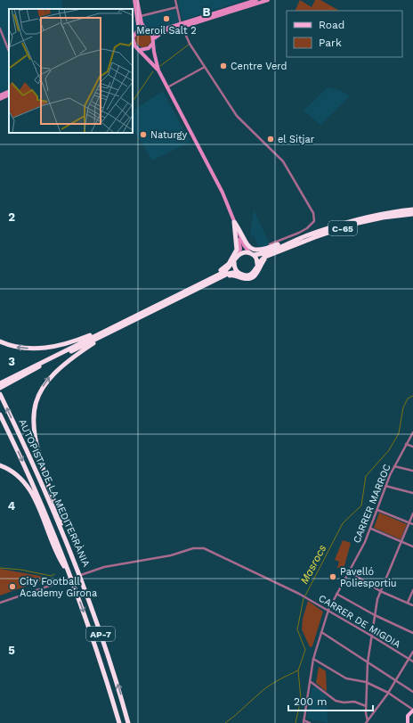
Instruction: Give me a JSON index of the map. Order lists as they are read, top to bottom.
{
  "streets": {
    "highway": ["C-65", "AUTOPISTA DE LA MEDITERRÀNIA", "AP-7"],
    "street": ["CARRER MARROC", "CARRER DE MIGDIA"]
  },
  "crossings": [
    ["CARRER MARROC", "CARRER DE MIGDIA"]
  ],
  "water": ["Masrocs"],
  "places": [
    "Meroil Salt 2",
    "Centre Verd",
    "Naturgy",
    "el Sitjar",
    "Pavelló Poliesportiu",
    "City Football Academy Girona"
  ],
  "legend": ["Road", "Park"],
  "scale_bar": "200 m",
  "grid": {
    "columns": ["B"],
    "rows": [
      "2",
      "3",
      "4",
      "5"
    ]
  }
}
